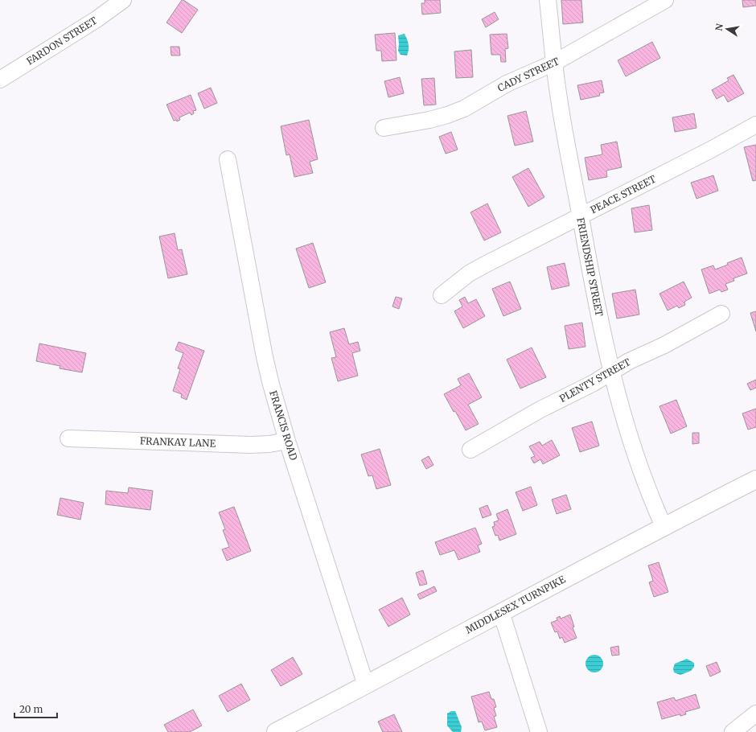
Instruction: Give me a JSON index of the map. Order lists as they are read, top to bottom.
{
  "streets": {
    "main road": ["MIDDLESEX TURNPIKE"],
    "street": [
      "FARDON STREET",
      "CADY STREET",
      "PEACE STREET",
      "FRIENDSHIP STREET",
      "PLENTY STREET",
      "FRANCIS ROAD",
      "FRANKAY LANE"
    ]
  },
  "crossings": [
    ["CADY STREET", "FRIENDSHIP STREET"],
    ["PEACE STREET", "FRIENDSHIP STREET"],
    ["FRIENDSHIP STREET", "PLENTY STREET"],
    ["FRIENDSHIP STREET", "MIDDLESEX TURNPIKE"],
    ["FRANCIS ROAD", "FRANKAY LANE"],
    ["FRANCIS ROAD", "MIDDLESEX TURNPIKE"]
  ],
  "scale_bar": "20 m",
  "north": "left"
}
